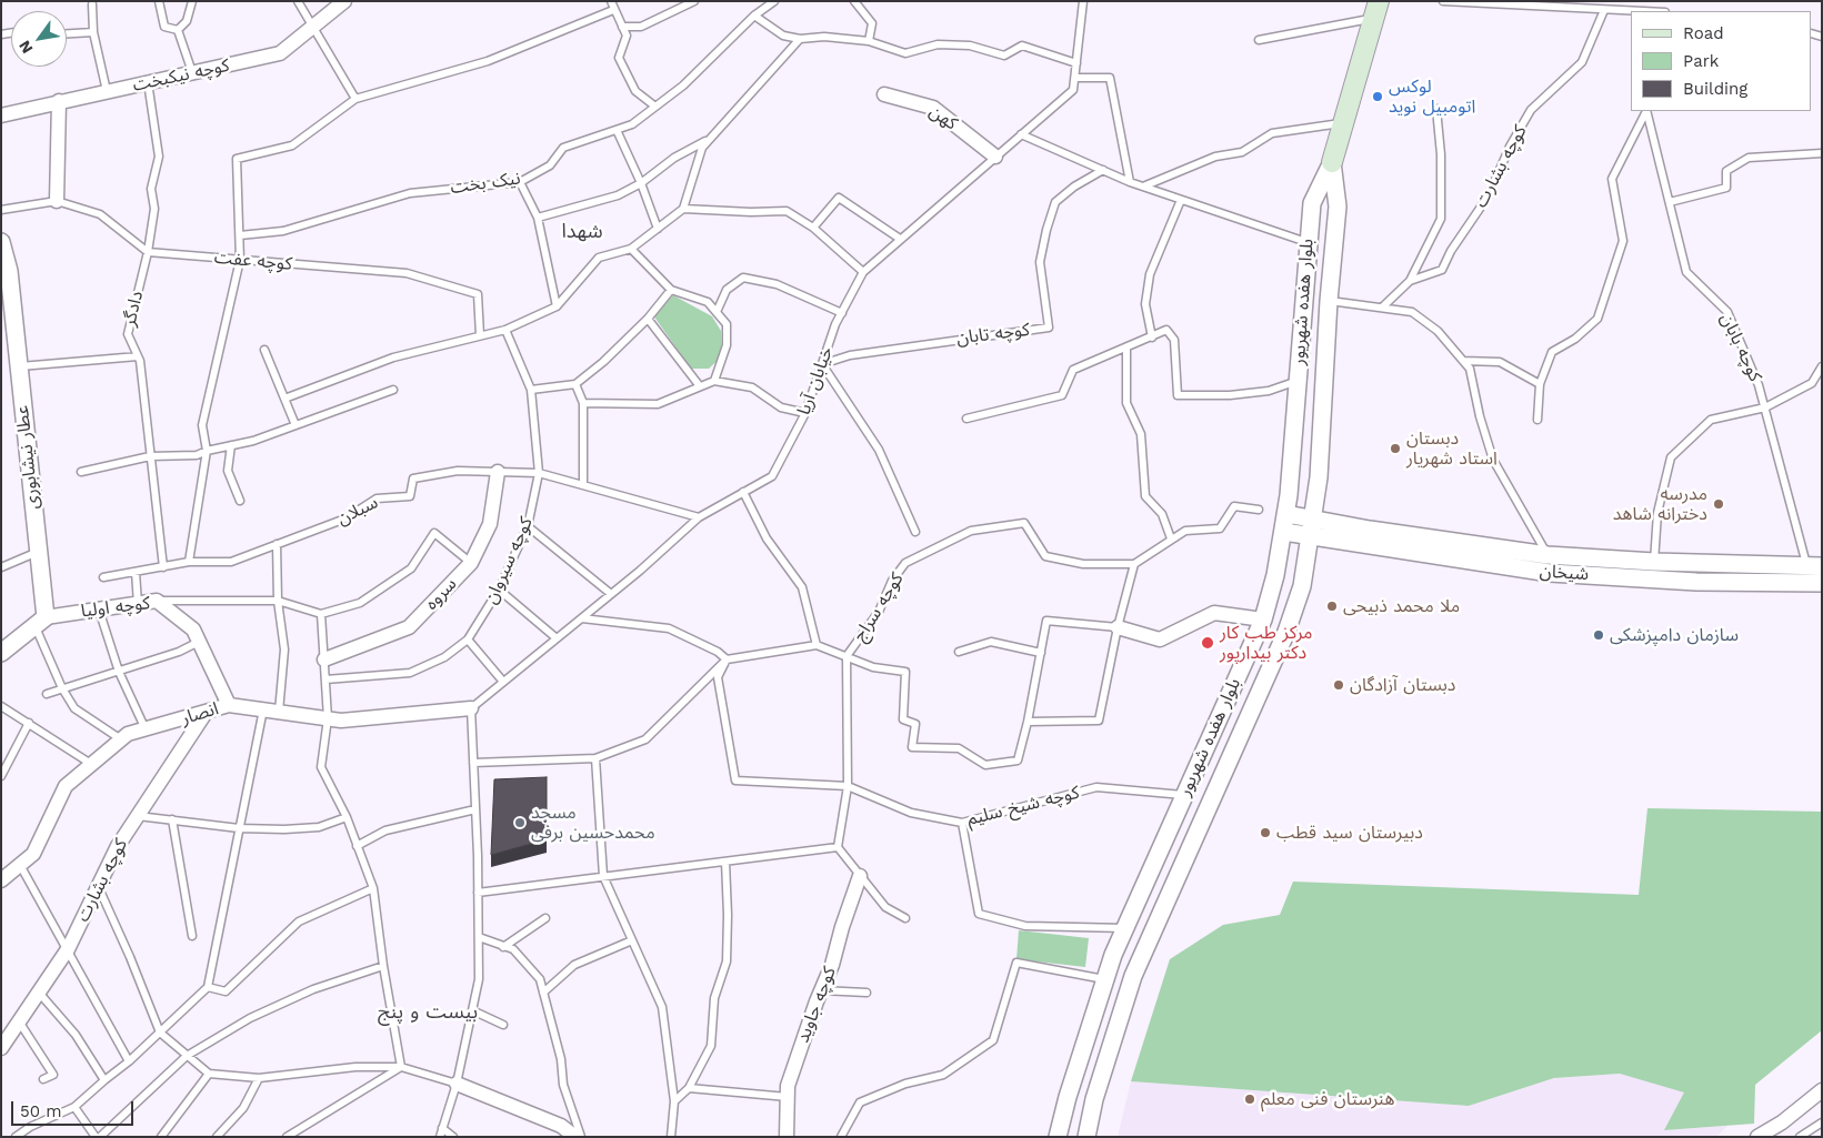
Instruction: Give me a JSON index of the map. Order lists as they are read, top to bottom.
{
  "streets": {
    "main road": ["بلوار هفده شهریور"],
    "street": [
      "کوچه نیکبخت",
      "کهن",
      "کوچه بشارت",
      "عطار نیشابوری",
      "شیخان",
      "سروه",
      "کوچه اولیا",
      "انصار",
      "کوچه جاوید"
    ],
    "lane": [
      "نیک بخت",
      "کوچه عفت",
      "دادگر",
      "کوچه تابان",
      "کوچه بابان",
      "خیابان آریا",
      "سبلان",
      "کوچه سیروان",
      "کوچه سراج",
      "کوچه شیخ سلیم"
    ]
  },
  "crossings": [
    ["کوچه نیکبخت", "دادگر"],
    ["کهن", "خیابان آریا"],
    ["کوچه بشارت", "انصار"],
    ["کوچه عفت", "دادگر"],
    ["بلوار هفده شهریور", "شیخان"],
    ["بلوار هفده شهریور", "کوچه شیخ سلیم"],
    ["دادگر", "سبلان"],
    ["کوچه تابان", "خیابان آریا"],
    ["کوچه بابان", "شیخان"],
    ["خیابان آریا", "سبلان"],
    ["خیابان آریا", "انصار"],
    ["عطار نیشابوری", "کوچه اولیا"],
    ["سبلان", "کوچه سیروان"],
    ["سبلان", "سروه"],
    ["کوچه اولیا", "انصار"],
    ["کوچه سراج", "کوچه شیخ سلیم"]
  ],
  "districts": ["شهدا", "بیست و پنج"],
  "places": [
    "لوکس اتومبیل نوید",
    "دبستان استاد شهریار",
    "مدرسه دخترانه شاهد",
    "ملا محمد ذبیحی",
    "سازمان دامپزشکی",
    "مرکز طب کار دکتر بیدارپور",
    "دبستان آزادگان",
    "مسجد محمدحسین برفی",
    "دبیرستان سید قطب",
    "هنرستان فنی معلم"
  ],
  "legend": ["Road", "Park", "Building"],
  "scale_bar": "50 m",
  "north": "bottom left"
}
